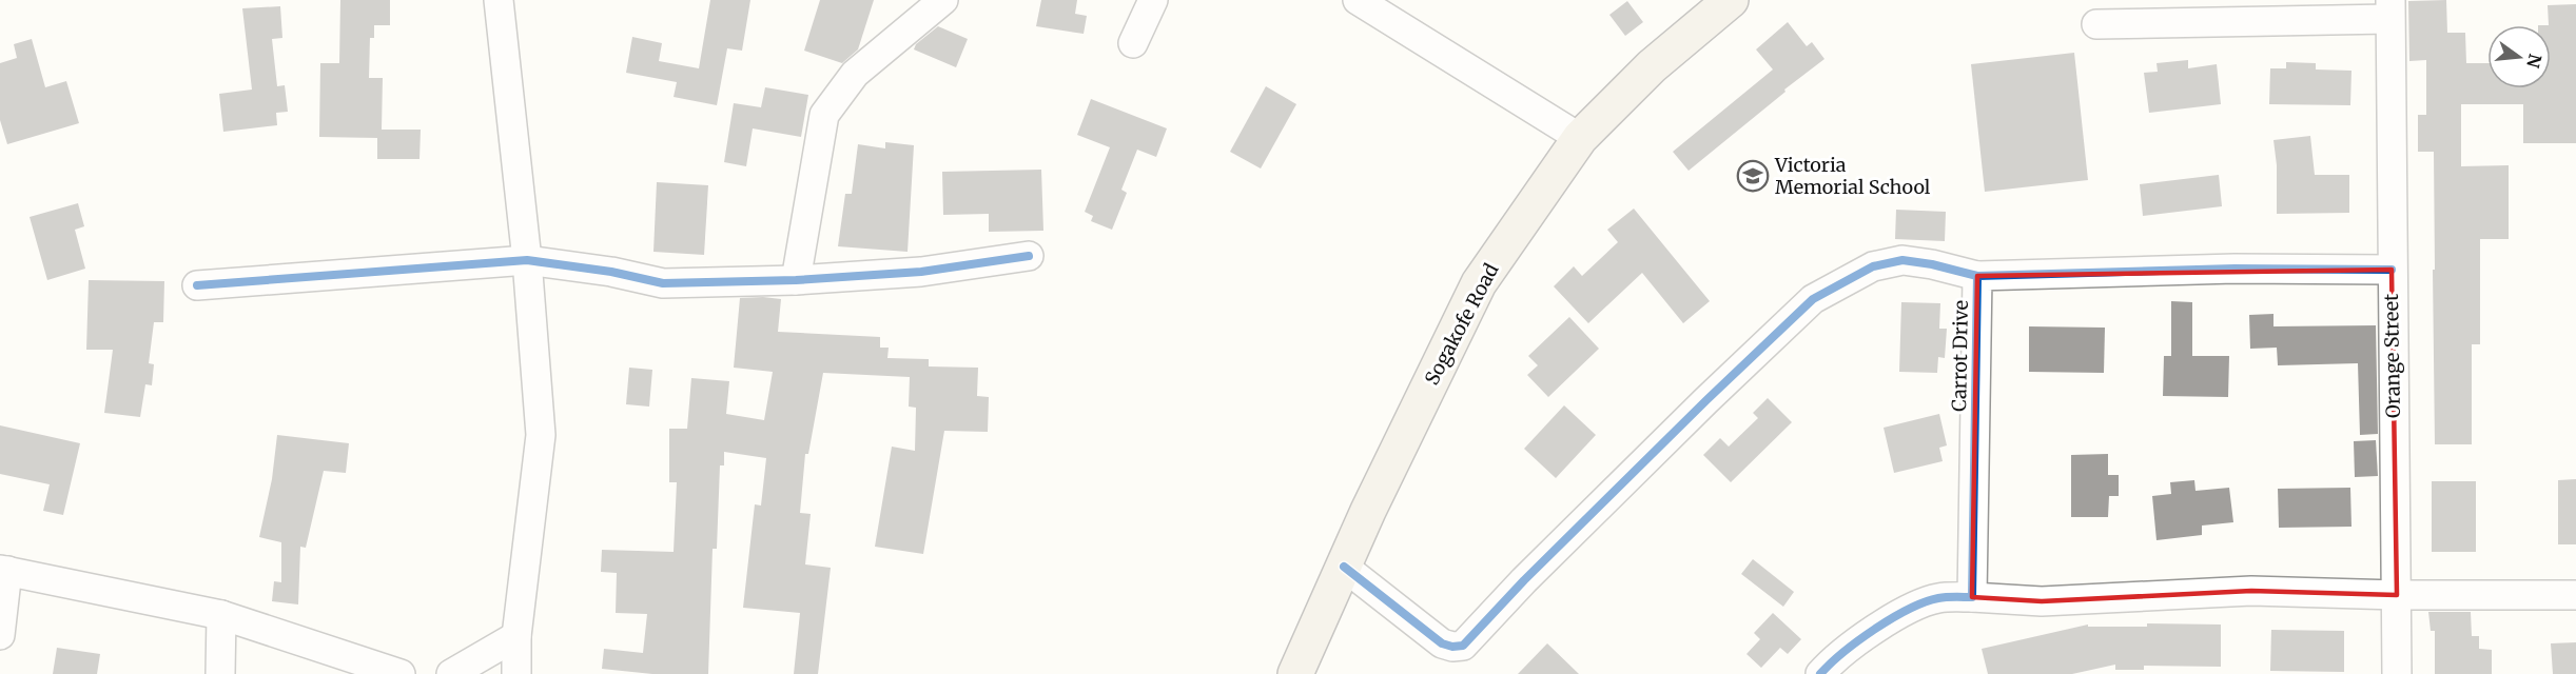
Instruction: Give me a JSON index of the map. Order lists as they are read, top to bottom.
{
  "streets": {
    "main road": ["Sogakofe Road"],
    "street": ["Carrot Drive", "Orange Street"]
  },
  "crossings": [
    ["Carrot Drive", "Orange Street"]
  ],
  "places": {
    "school or university": ["Victoria Memorial School"]
  },
  "north": "right"
}
